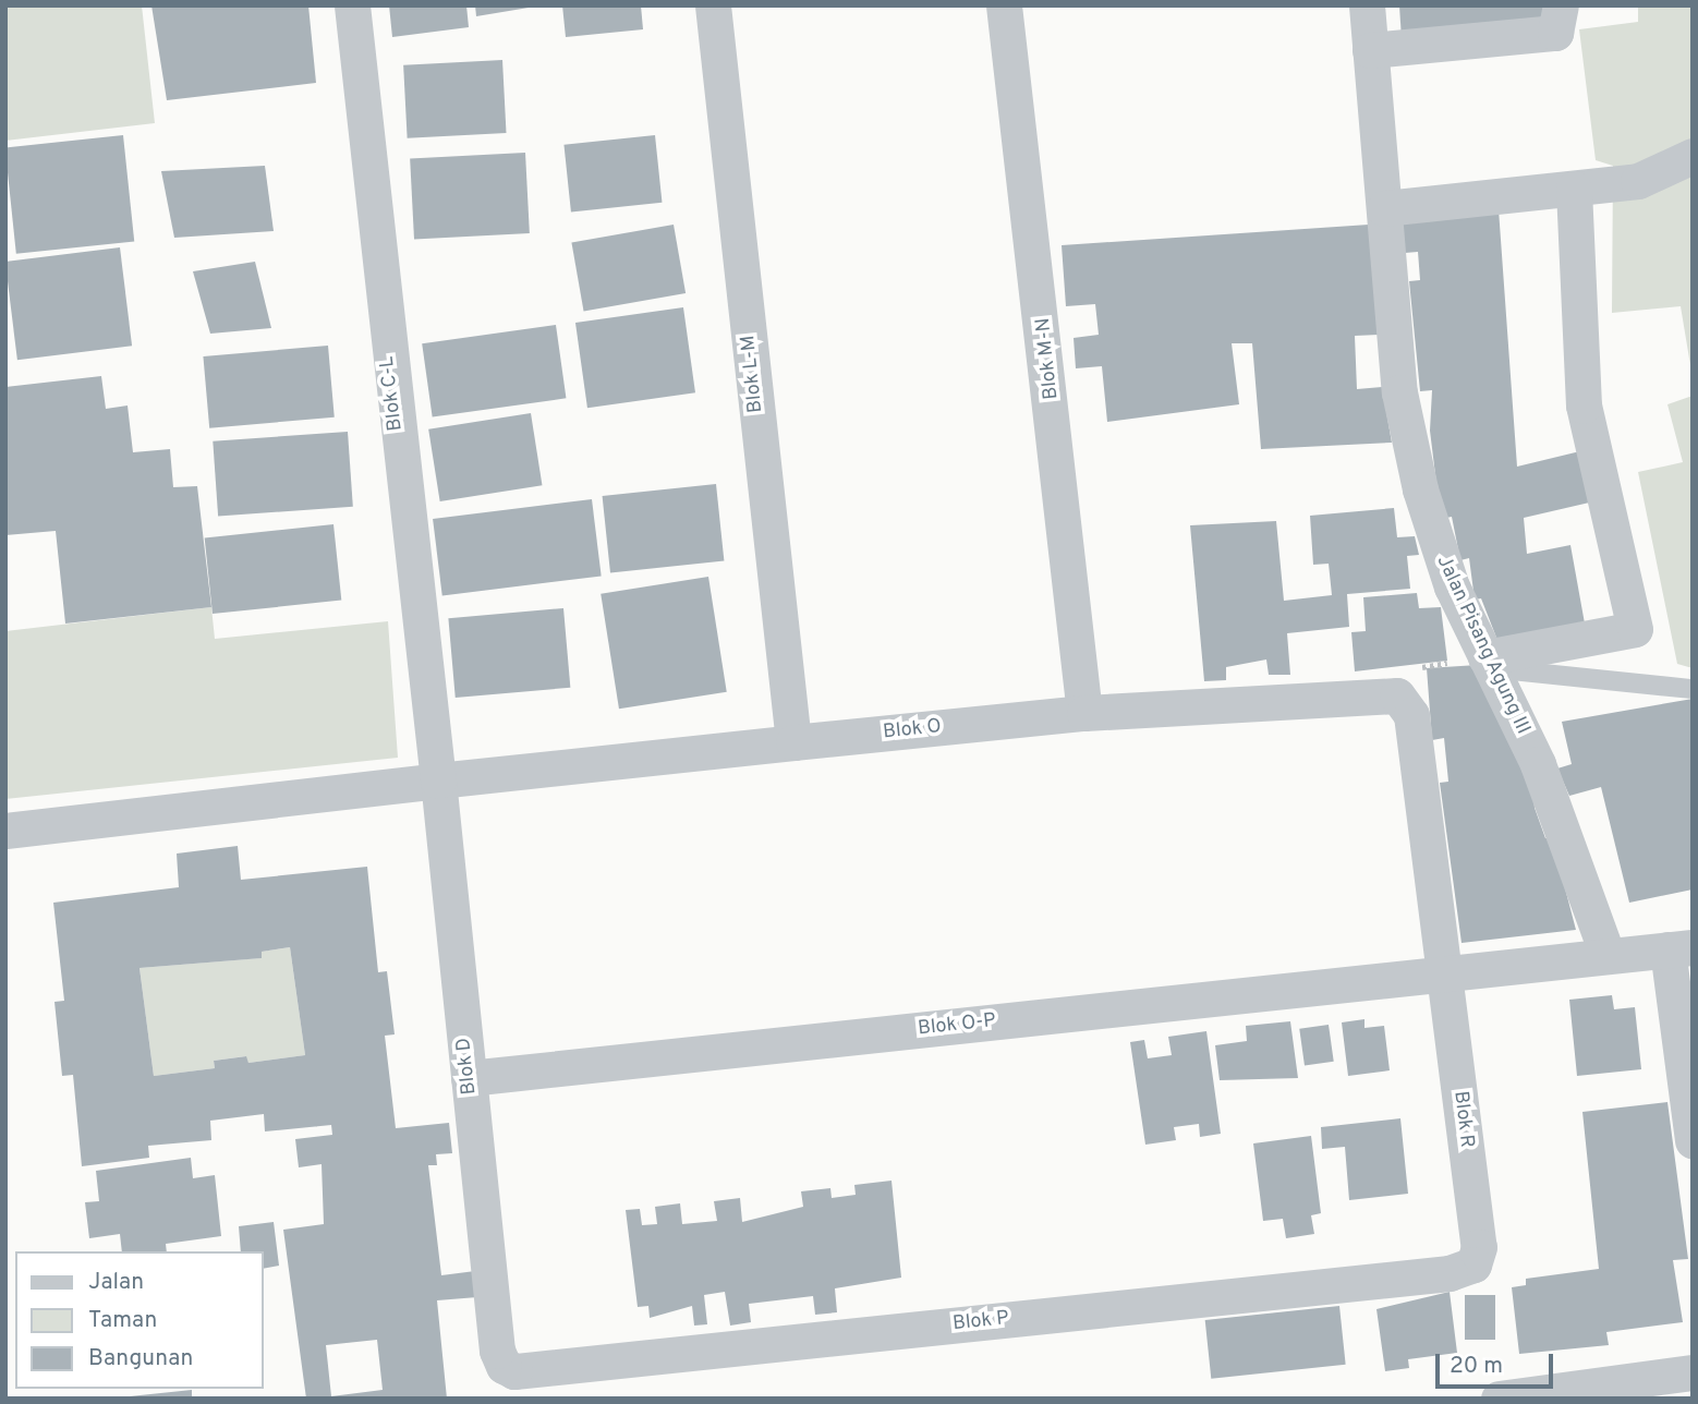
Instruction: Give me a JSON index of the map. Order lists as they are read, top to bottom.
{
  "streets": {
    "street": [
      "Blok M-N",
      "Blok L-M",
      "Blok C-L",
      "Jalan Pisang Agung III",
      "Blok O",
      "Blok O-P",
      "Blok D",
      "Blok R",
      "Blok P"
    ]
  },
  "crossings": [
    ["Blok M-N", "Blok O"],
    ["Blok L-M", "Blok O"],
    ["Blok C-L", "Blok O"],
    ["Blok C-L", "Blok D"],
    ["Jalan Pisang Agung III", "Blok O-P"],
    ["Blok O", "Blok D"],
    ["Blok O", "Blok R"],
    ["Blok O-P", "Blok D"],
    ["Blok O-P", "Blok R"],
    ["Blok D", "Blok P"],
    ["Blok R", "Blok P"]
  ],
  "legend": ["Jalan", "Taman", "Bangunan"],
  "scale_bar": "20 m"
}
